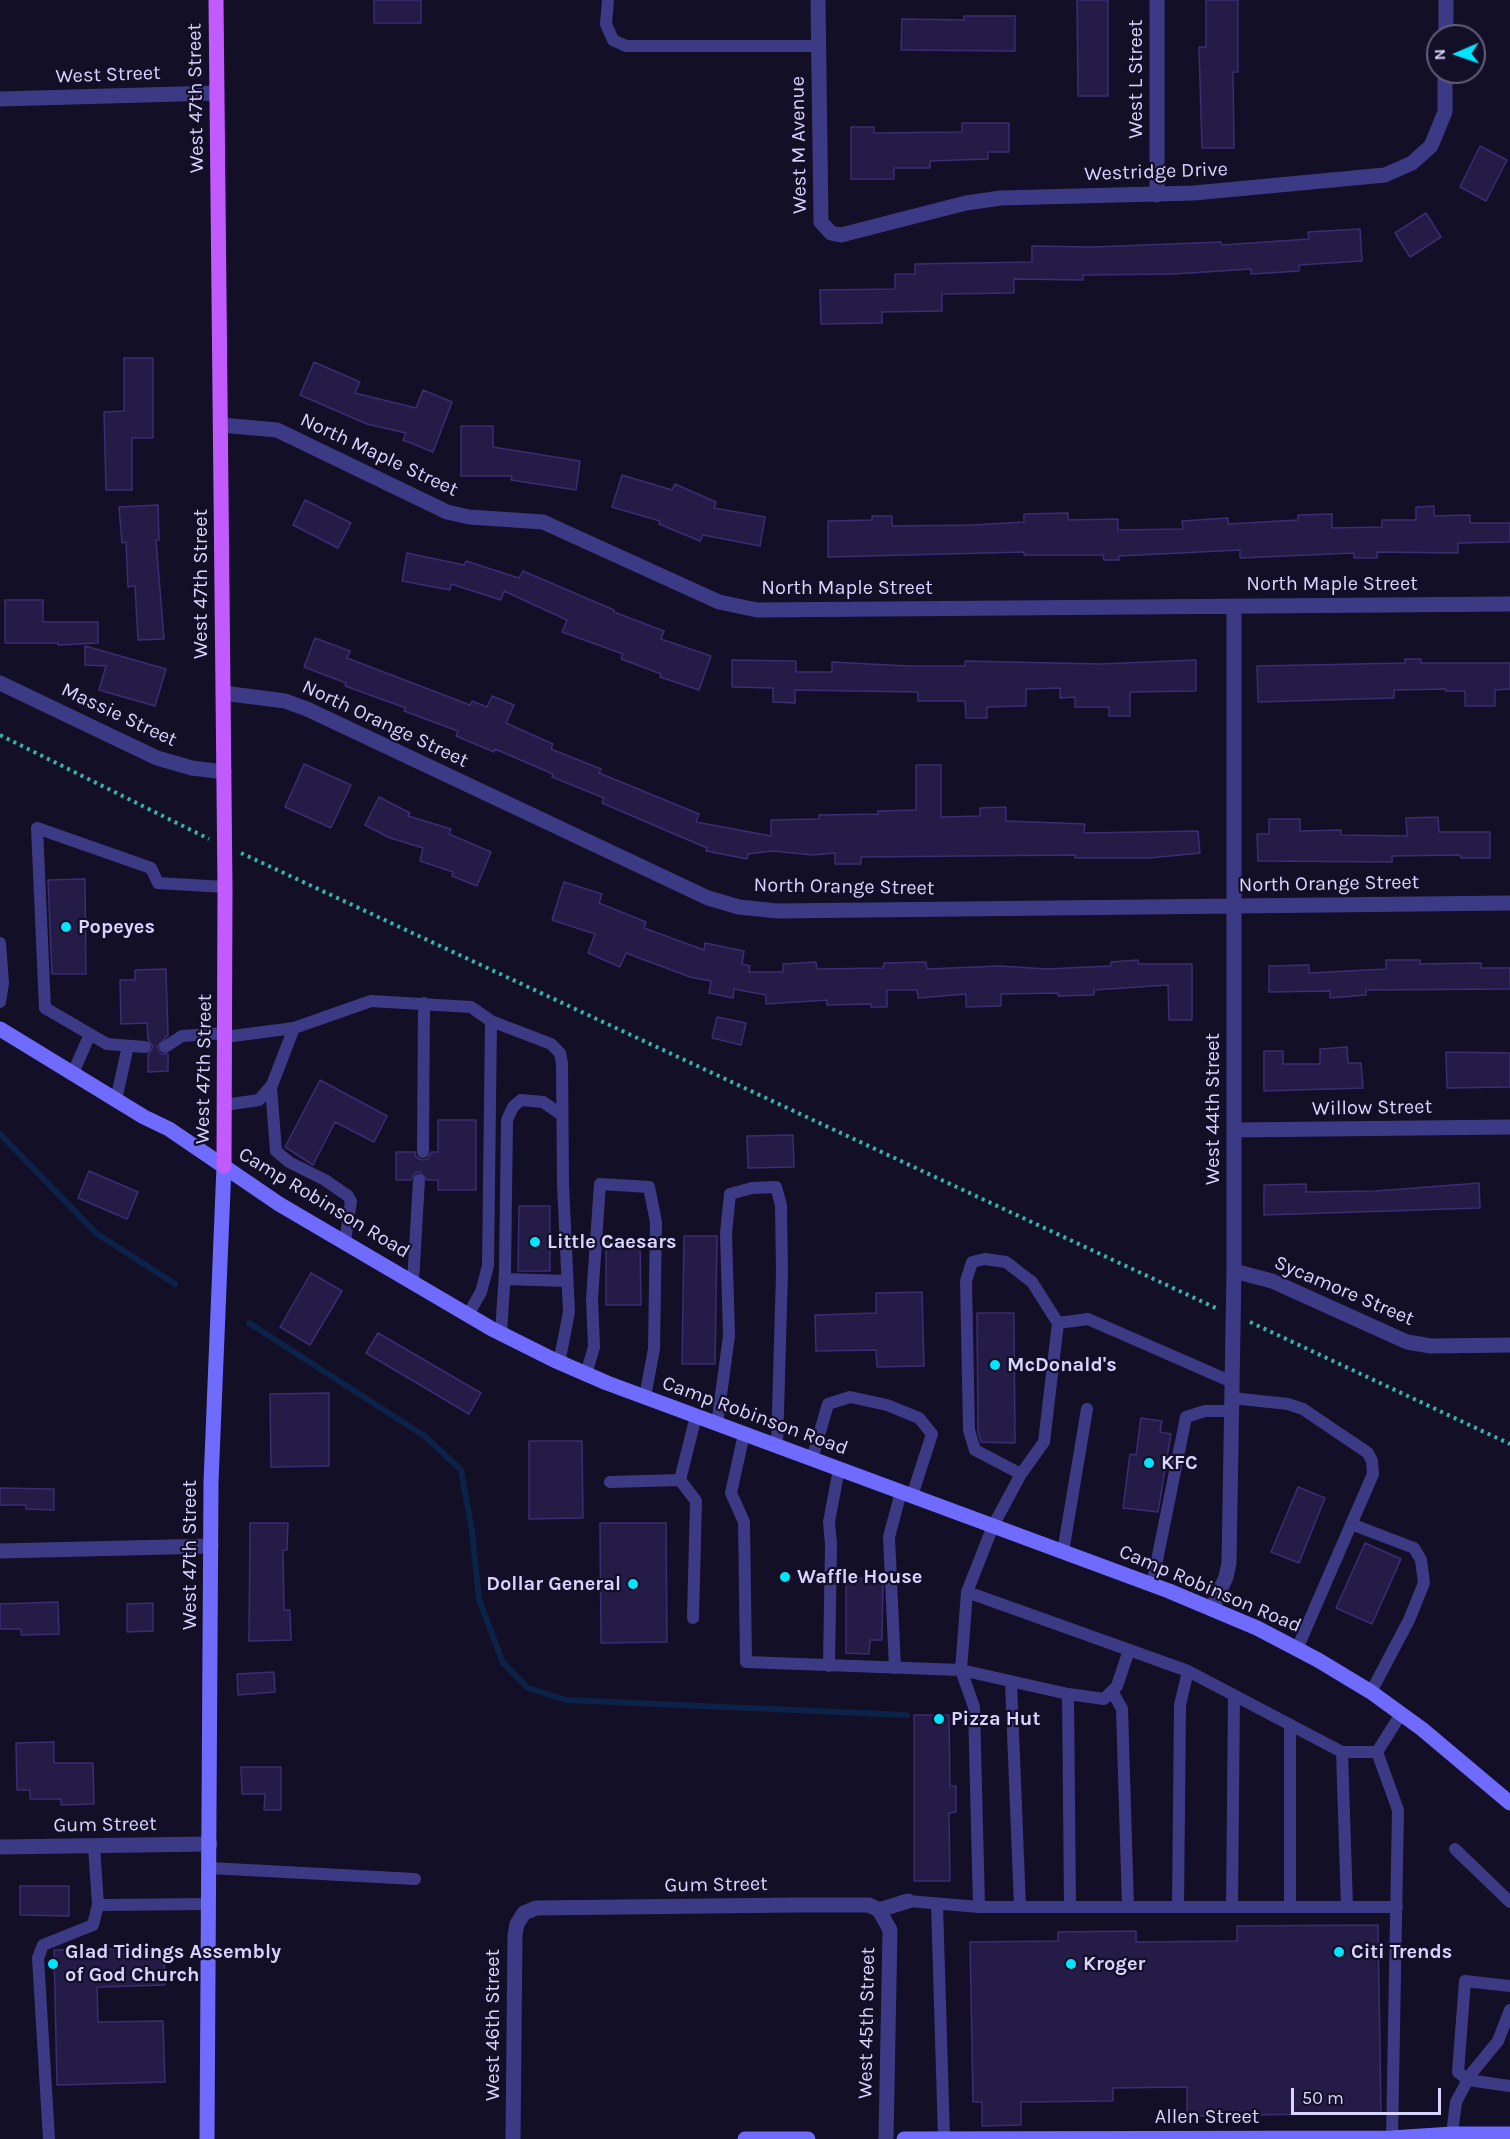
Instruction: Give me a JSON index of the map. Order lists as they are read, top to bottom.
{
  "streets": {
    "main road": ["West 47th Street", "Camp Robinson Road", "Allen Street"],
    "street": [
      "West Street",
      "West L Street",
      "West M Avenue",
      "Westridge Drive",
      "North Maple Street",
      "Massie Street",
      "North Orange Street",
      "Willow Street",
      "West 44th Street",
      "Sycamore Street",
      "Gum Street",
      "West 45th Street",
      "West 46th Street"
    ]
  },
  "crossings": [
    ["West Street", "West 47th Street"],
    ["West L Street", "Westridge Drive"],
    ["West 47th Street", "North Maple Street"],
    ["West 47th Street", "Massie Street"],
    ["West 47th Street", "North Orange Street"],
    ["West 47th Street", "Camp Robinson Road"],
    ["West 47th Street", "Gum Street"],
    ["West M Avenue", "Westridge Drive"],
    ["North Maple Street", "West 44th Street"],
    ["North Orange Street", "West 44th Street"],
    ["Willow Street", "West 44th Street"],
    ["West 44th Street", "Camp Robinson Road"],
    ["West 44th Street", "Sycamore Street"],
    ["Gum Street", "West 45th Street"],
    ["Gum Street", "West 46th Street"]
  ],
  "places": [
    "Popeyes",
    "Little Caesars",
    "McDonald's",
    "KFC",
    "Waffle House",
    "Dollar General",
    "Pizza Hut",
    "Citi Trends",
    "Glad Tidings Assembly of God Church",
    "Kroger"
  ],
  "scale_bar": "50 m",
  "north": "left"
}
